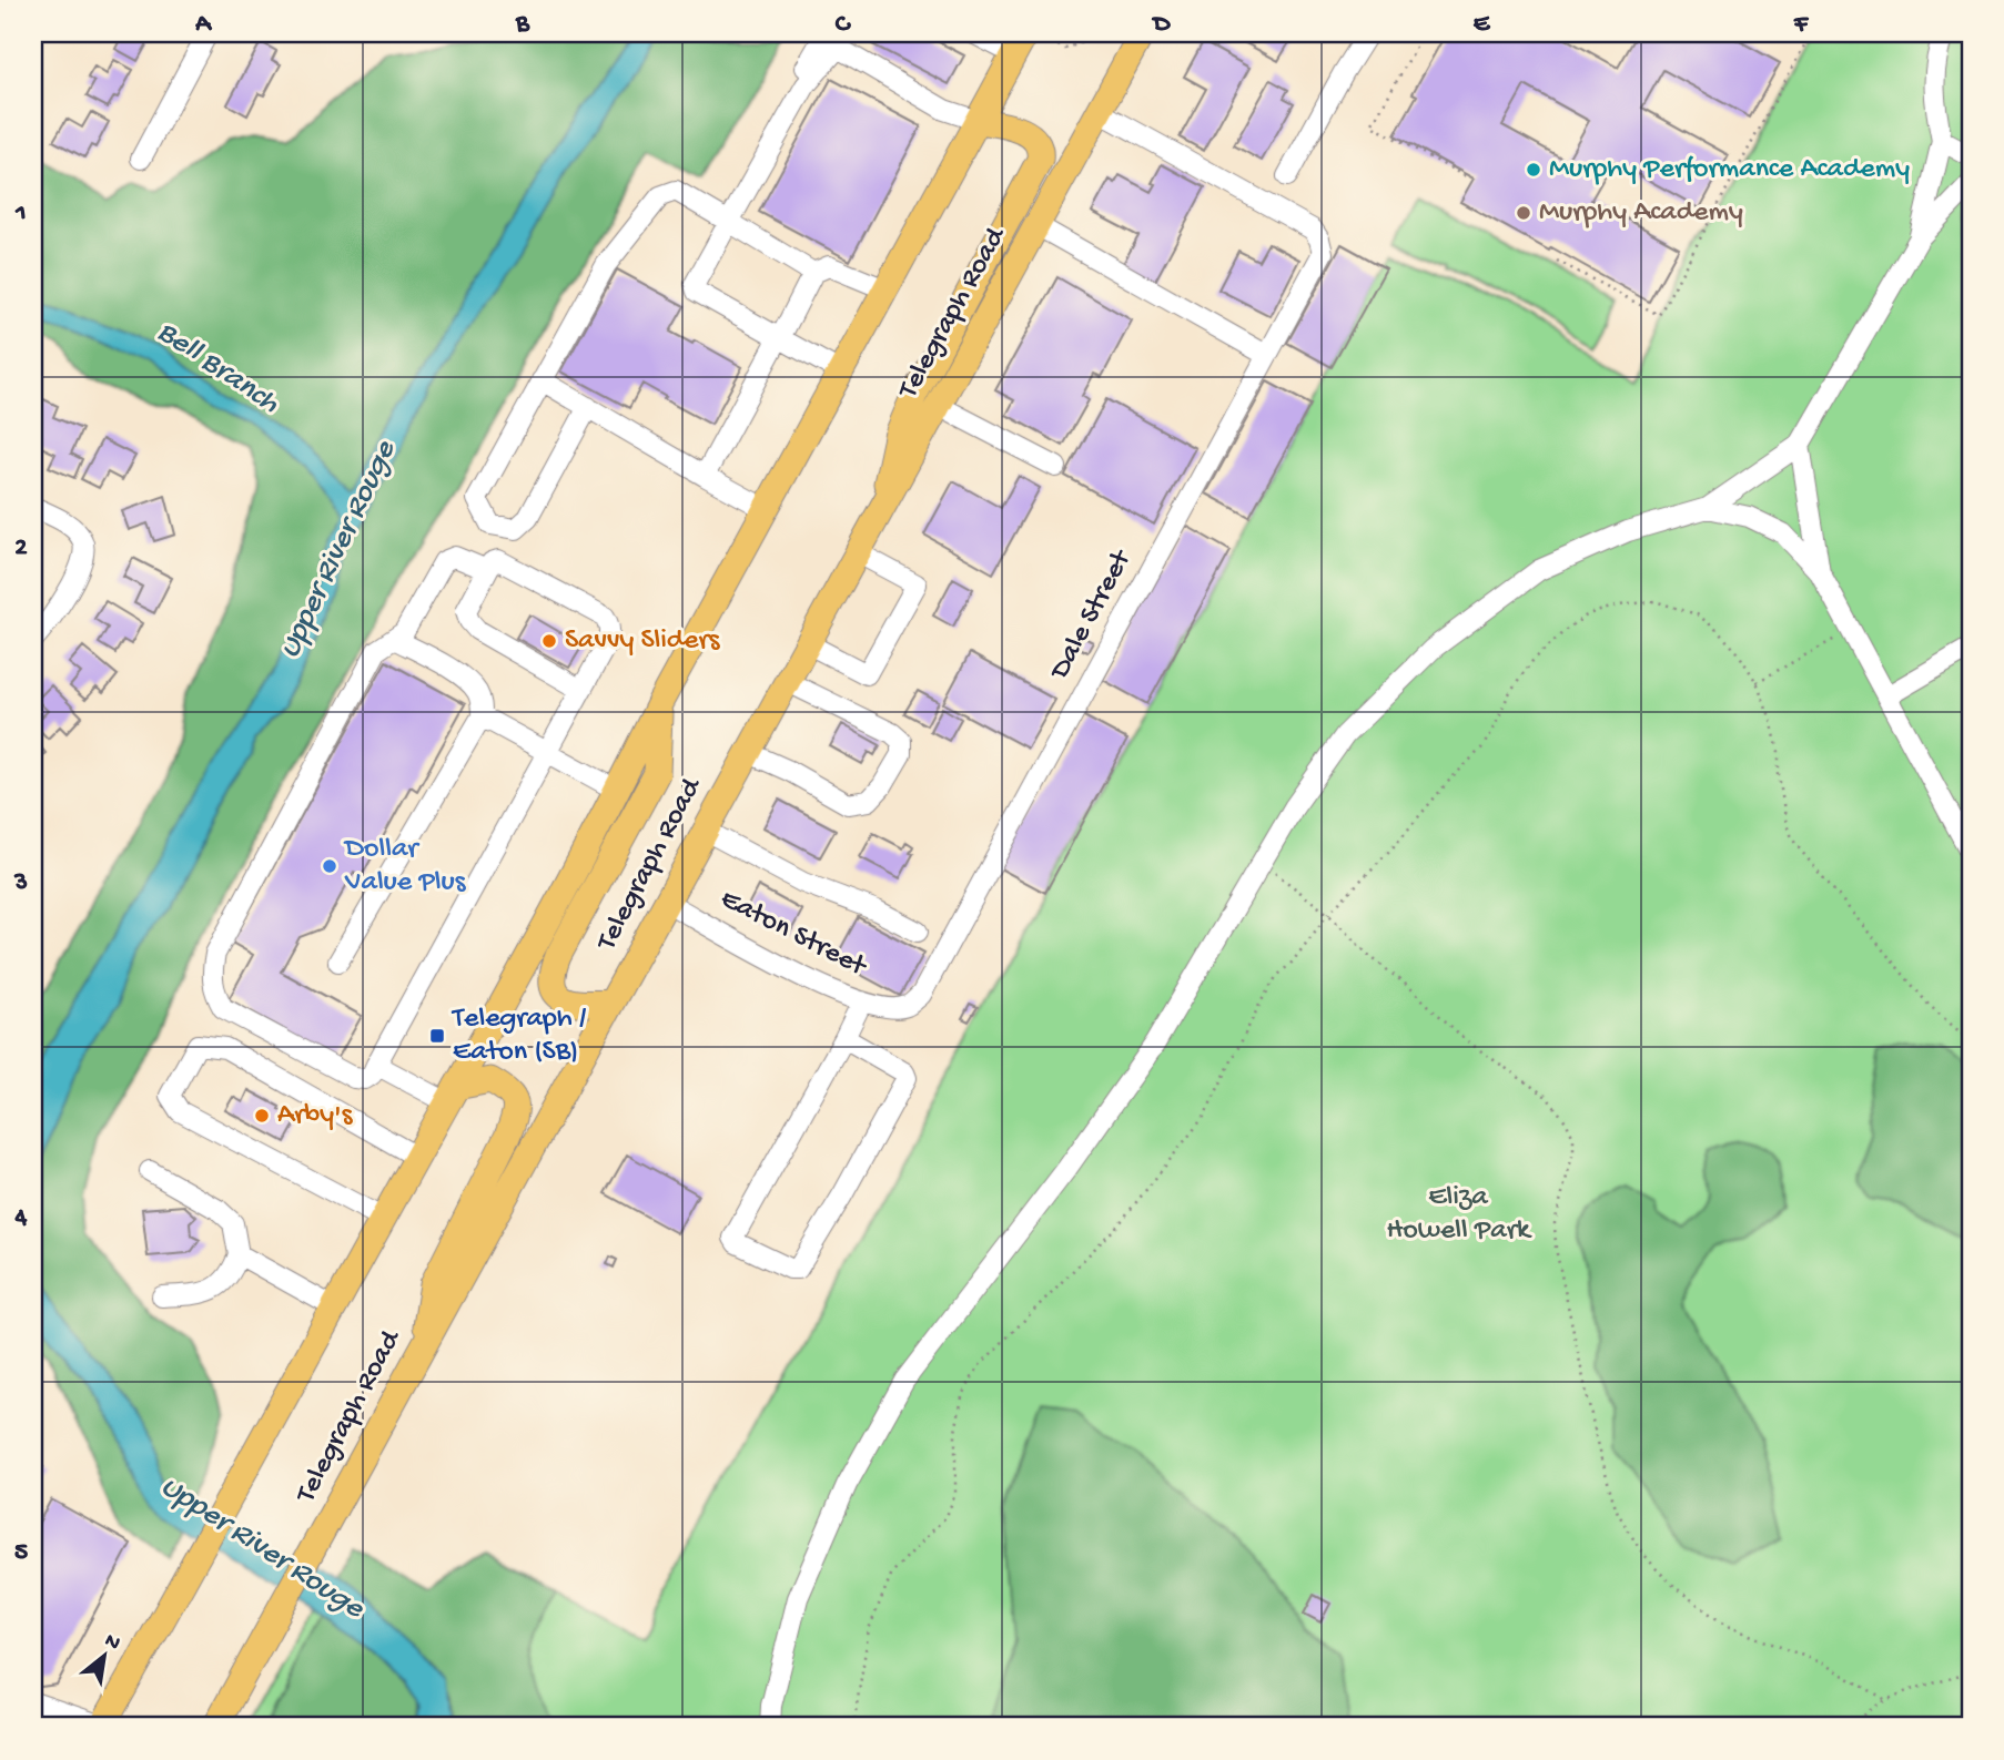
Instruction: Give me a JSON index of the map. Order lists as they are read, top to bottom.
{
  "streets": {
    "main road": ["Telegraph Road"],
    "street": ["Dale Street", "Eaton Street"]
  },
  "crossings": [
    ["Telegraph Road", "Dale Street"],
    ["Telegraph Road", "Eaton Street"],
    ["Dale Street", "Eaton Street"]
  ],
  "water": ["Bell Branch", "Upper River Rouge"],
  "parks": ["Eliza Howell Park"],
  "places": {
    "other": [
      "Murphy Performance Academy",
      "Murphy Academy",
      "Savvy Sliders",
      "Dollar Value Plus",
      "Arby's"
    ],
    "transit": ["Telegraph / Eaton (SB)"]
  },
  "north": "top right",
  "grid": {
    "columns": [
      "A",
      "B",
      "C",
      "D",
      "E",
      "F"
    ],
    "rows": [
      "1",
      "2",
      "3",
      "4",
      "5"
    ]
  }
}
